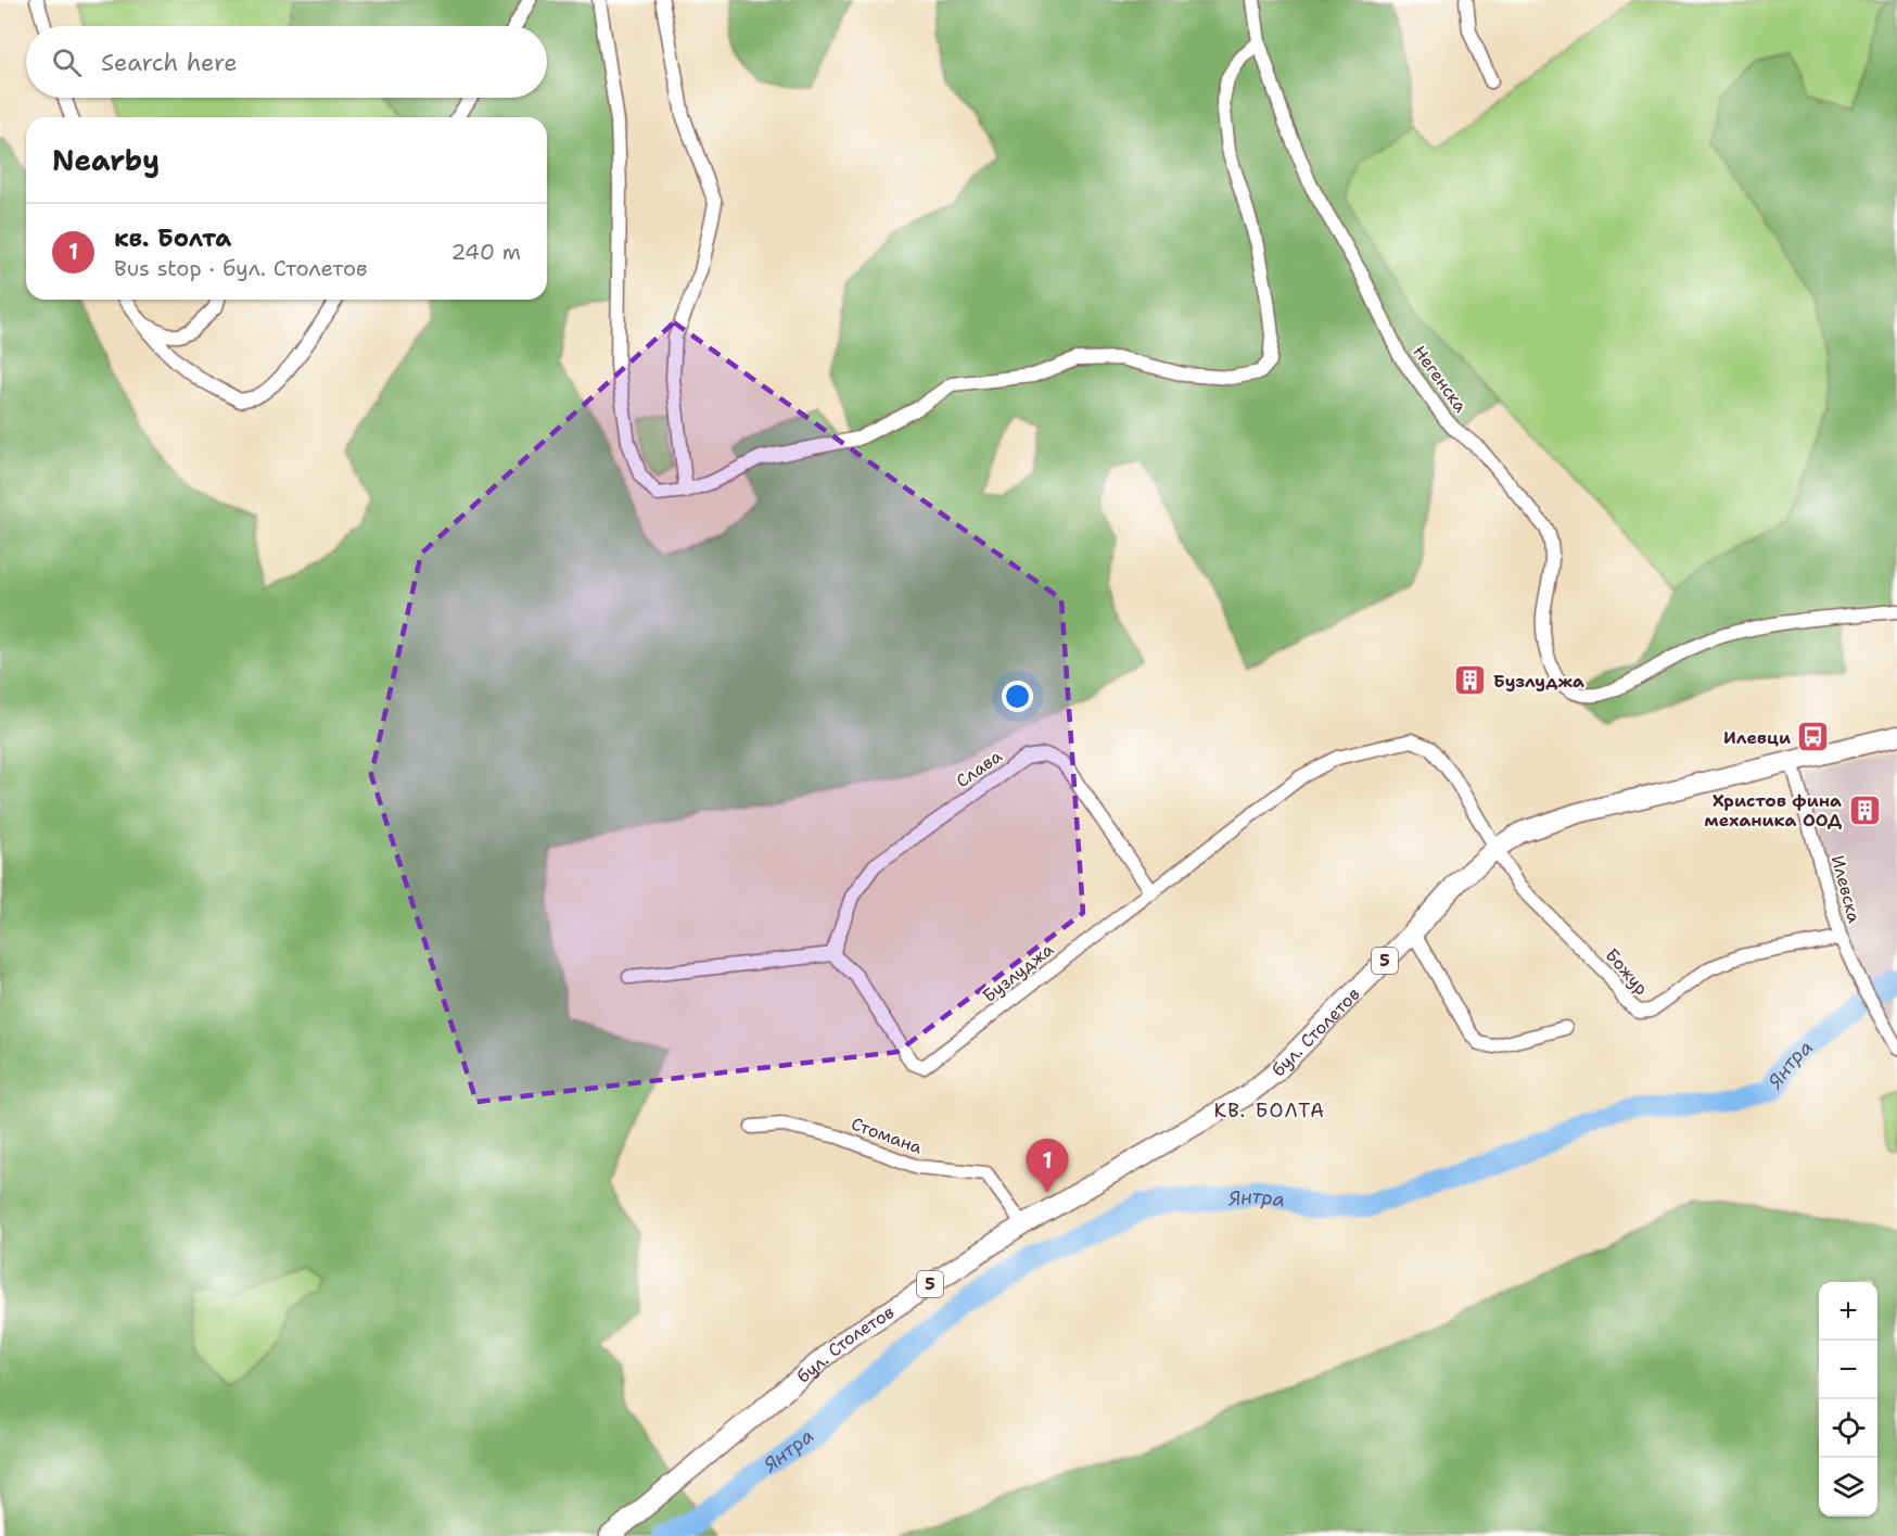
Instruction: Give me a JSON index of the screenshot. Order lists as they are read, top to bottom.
{
  "streets": {
    "main road": ["5", "бул. Столетов"],
    "street": [
      "Негенска",
      "Слава",
      "Илевска",
      "Божур",
      "Бузлуджа",
      "Стомана"
    ]
  },
  "crossings": [
    ["Слава", "Бузлуджа"],
    ["Илевска", "Божур"],
    ["Илевска", "бул. Столетов"],
    ["Божур", "Бузлуджа"],
    ["Божур", "бул. Столетов"],
    ["Бузлуджа", "бул. Столетов"],
    ["бул. Столетов", "Стомана"]
  ],
  "districts": ["КВ. БОЛТА"],
  "water": ["Янтра"],
  "places": {
    "building": ["Бузлуджа", "Христов фина механика ООД"],
    "bus stop": ["Илевци"]
  },
  "page": {
    "search": "Search here",
    "heading": "Nearby",
    "list": [
      {
        "mark": "1",
        "name": "кв. Болта",
        "note": "Bus stop · бул. Столетов",
        "value": "240 m"
      }
    ],
    "pins": "1",
    "map_buttons": ["+", "−"]
  }
}
